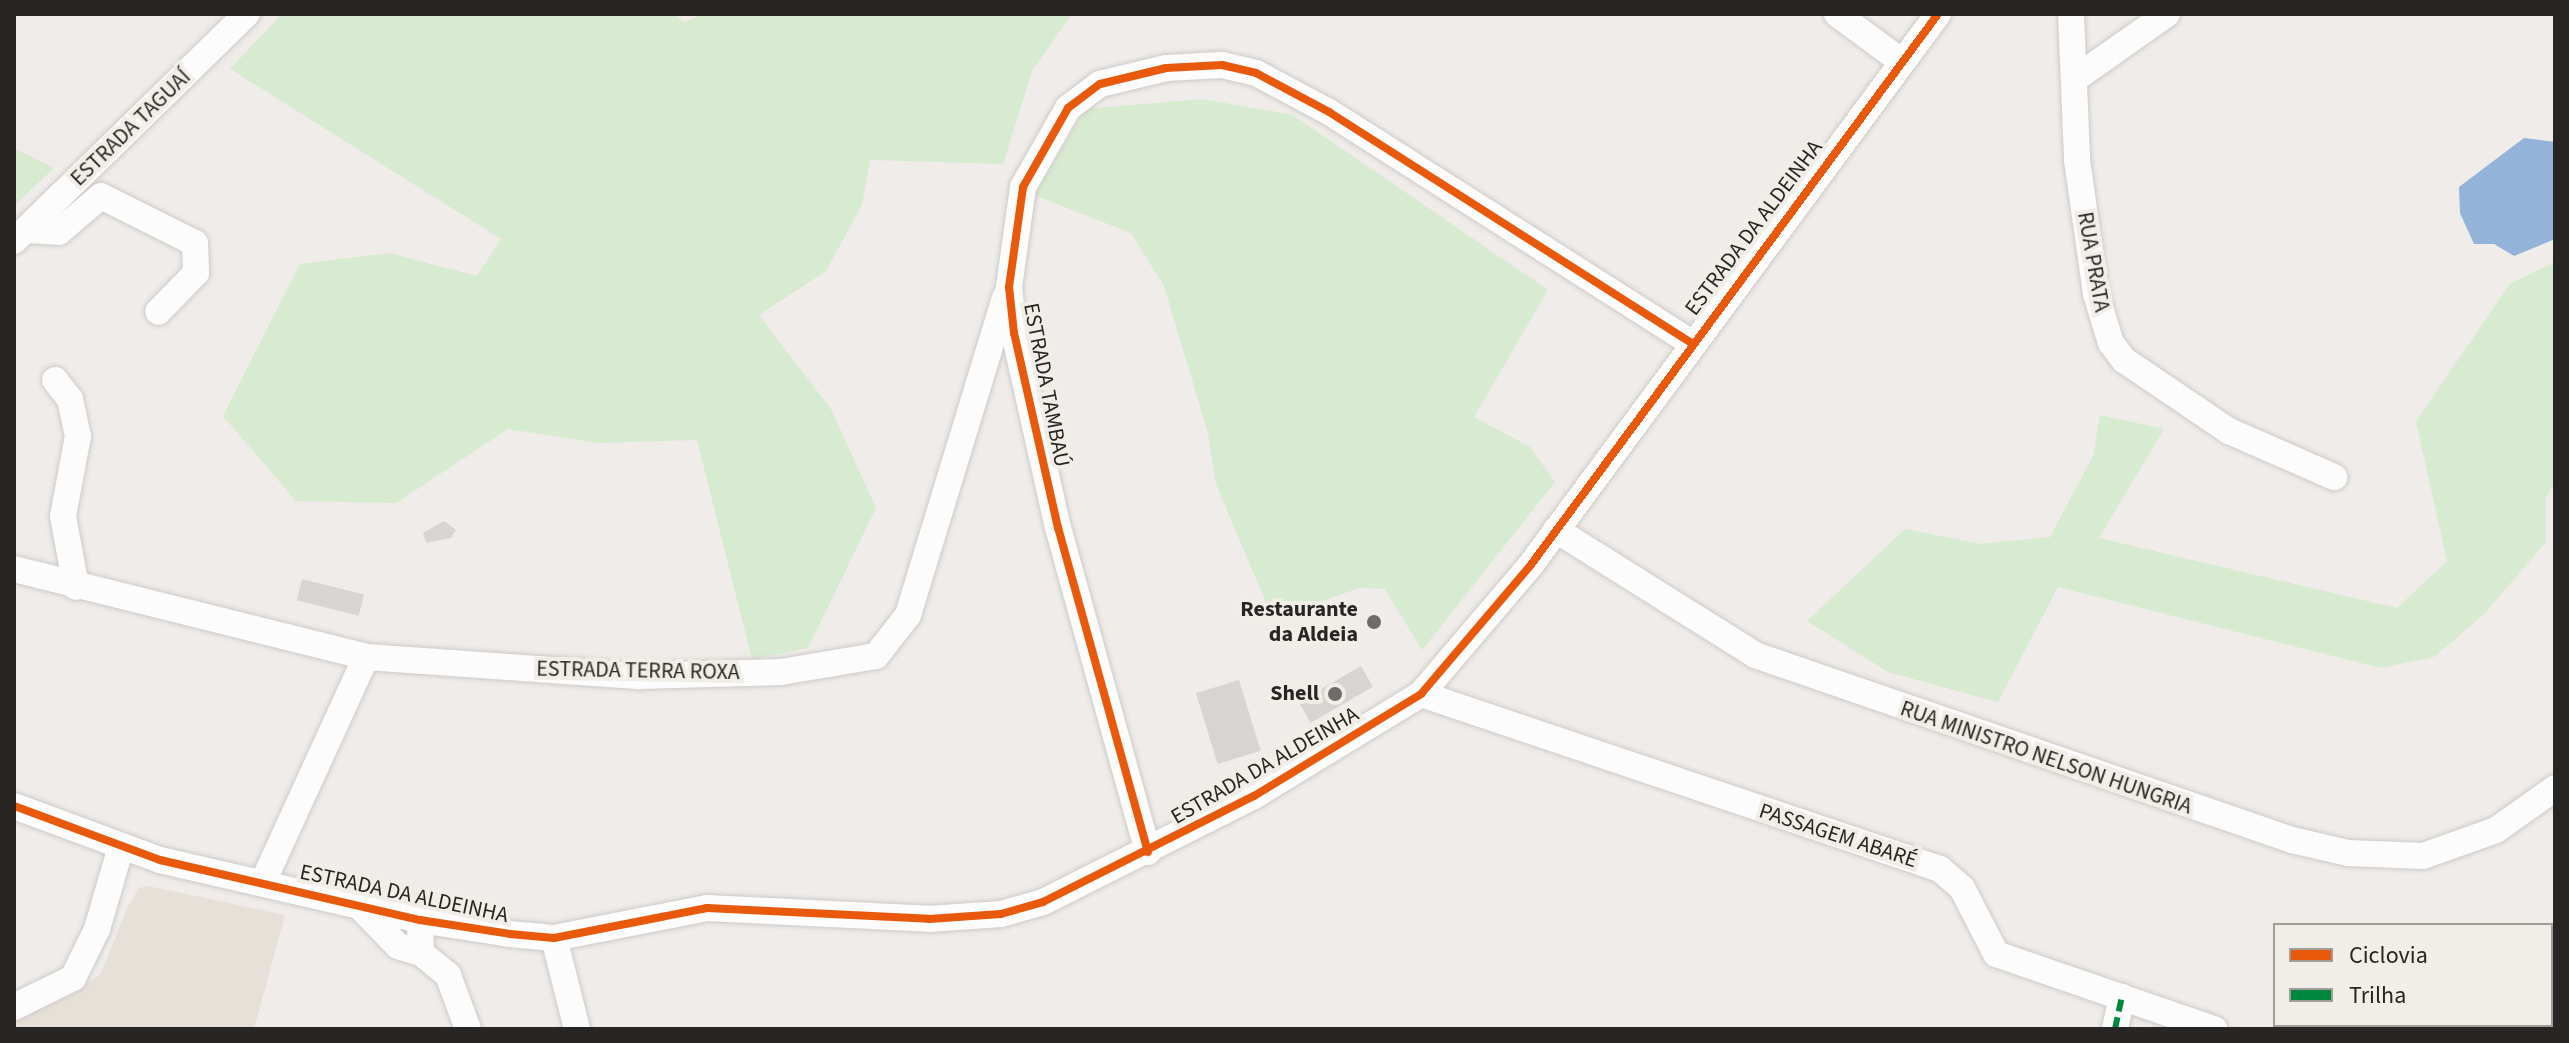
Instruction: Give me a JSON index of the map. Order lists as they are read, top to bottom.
{
  "streets": {
    "street": [
      "ESTRADA TAGUAÍ",
      "ESTRADA DA ALDEINHA",
      "RUA PRATA",
      "ESTRADA TAMBAÚ",
      "ESTRADA TERRA ROXA",
      "RUA MINISTRO NELSON HUNGRIA",
      "PASSAGEM ABARÉ"
    ]
  },
  "crossings": [
    ["ESTRADA DA ALDEINHA", "ESTRADA TAMBAÚ"],
    ["ESTRADA DA ALDEINHA", "RUA MINISTRO NELSON HUNGRIA"],
    ["ESTRADA DA ALDEINHA", "PASSAGEM ABARÉ"],
    ["ESTRADA TAMBAÚ", "ESTRADA TERRA ROXA"]
  ],
  "places": ["Restaurante da Aldeia", "Shell"],
  "legend": ["Ciclovia", "Trilha"]
}
